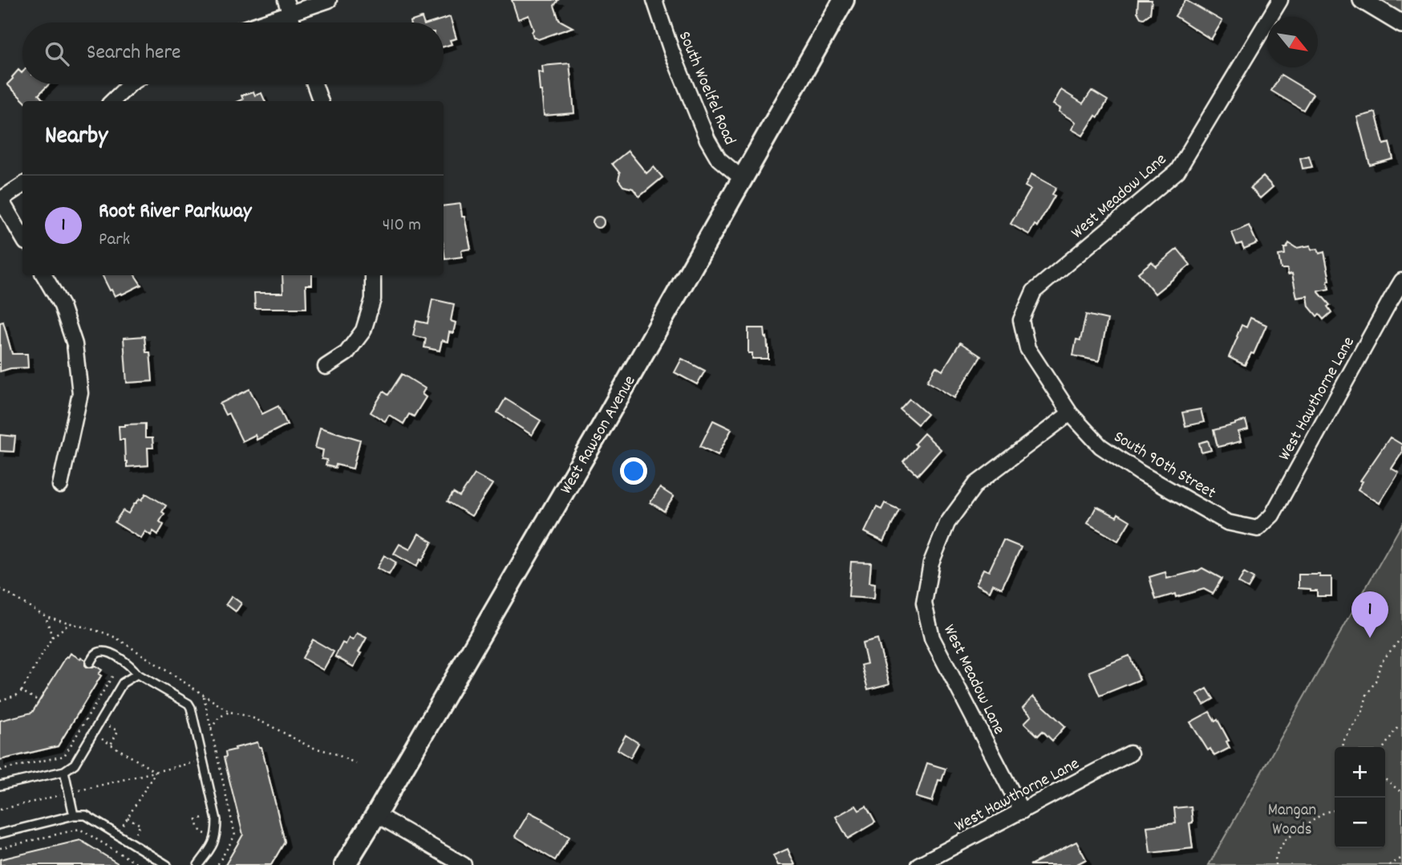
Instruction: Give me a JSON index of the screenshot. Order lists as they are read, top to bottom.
{
  "streets": {
    "main road": ["West Rawson Avenue"],
    "street": [
      "South Woelfel Road",
      "West Meadow Lane",
      "West Hawthorne Lane",
      "South 90th Street"
    ]
  },
  "crossings": [
    ["South Woelfel Road", "West Rawson Avenue"],
    ["West Meadow Lane", "West Hawthorne Lane"],
    ["West Meadow Lane", "South 90th Street"],
    ["West Hawthorne Lane", "South 90th Street"]
  ],
  "parks": ["Mangan Woods"],
  "north": "bottom right",
  "page": {
    "search": "Search here",
    "heading": "Nearby",
    "list": [
      {
        "mark": "1",
        "name": "Root River Parkway",
        "note": "Park",
        "value": "410 m"
      }
    ],
    "pins": "1",
    "map_buttons": ["+", "−"]
  }
}
